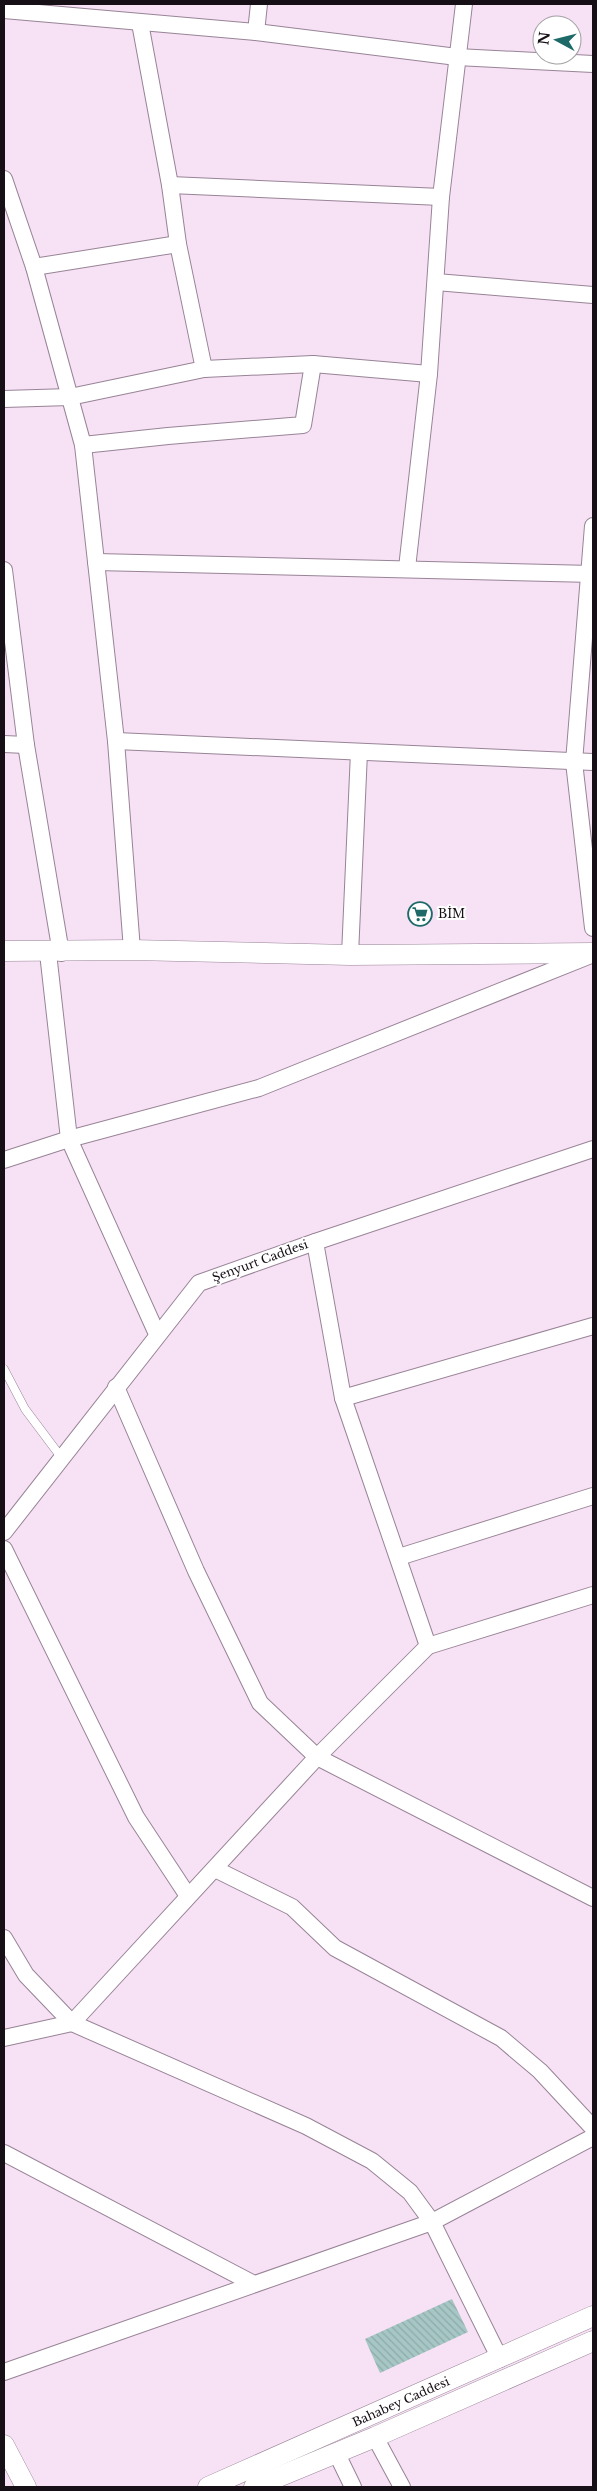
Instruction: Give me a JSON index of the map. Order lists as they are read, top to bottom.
{
  "streets": {
    "street": ["Şenyurt Caddesi", "Bahabey Caddesi"]
  },
  "places": {
    "supermarket": ["BİM"]
  },
  "north": "left"
}
